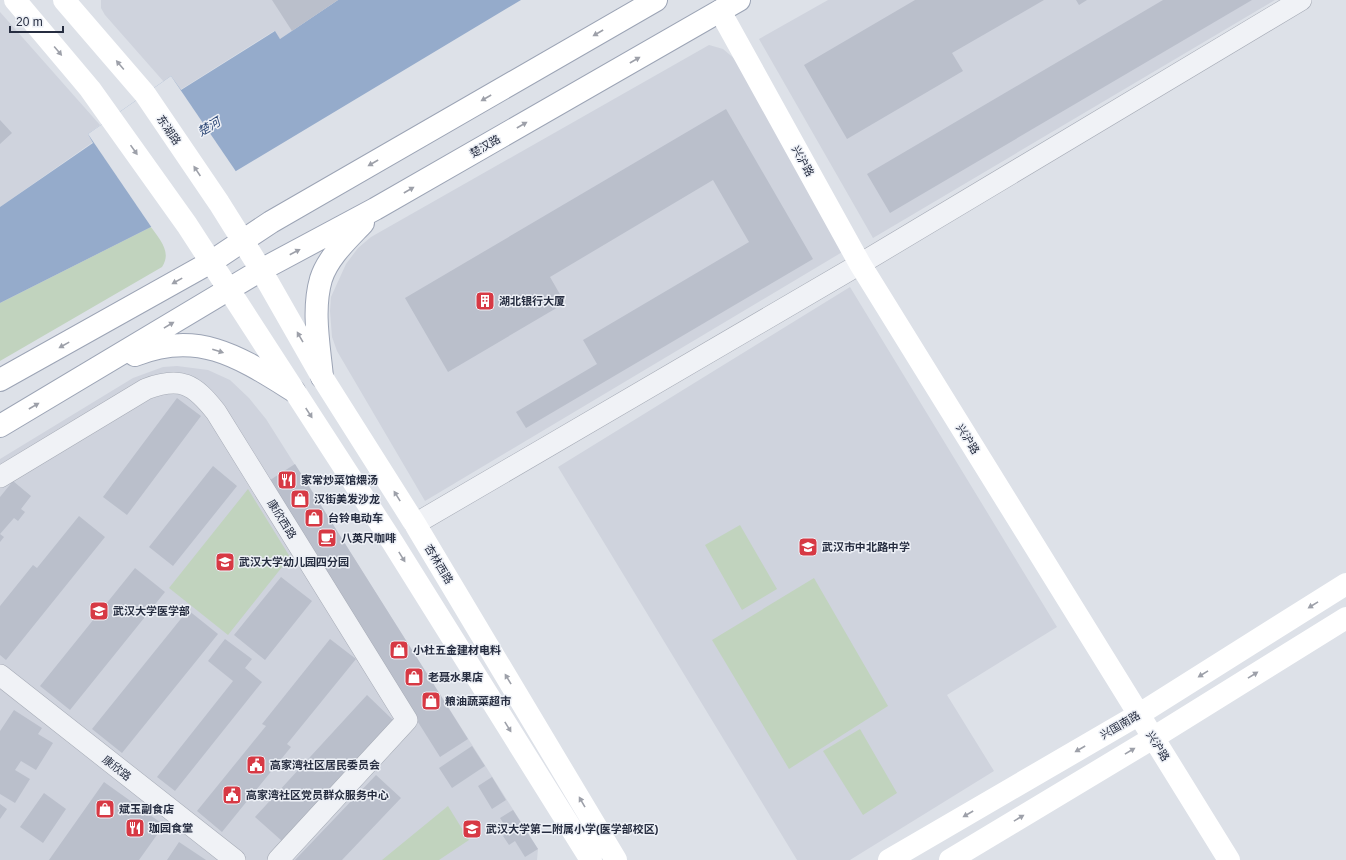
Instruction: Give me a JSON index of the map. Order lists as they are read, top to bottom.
{
  "streets": {
    "main road": [
      "东湖路",
      "楚汉路",
      "兴沪路",
      "杏林西路",
      "兴国南路"
    ],
    "street": ["康欣西路", "康欣路"]
  },
  "crossings": [
    ["东湖路", "楚汉路"],
    ["东湖路", "杏林西路"],
    ["楚汉路", "兴沪路"],
    ["楚汉路", "杏林西路"],
    ["兴沪路", "兴国南路"]
  ],
  "water": ["楚河"],
  "places": {
    "building": ["湖北银行大厦"],
    "restaurant": ["家常炒菜馆煨汤", "珈园食堂"],
    "shop": [
      "汉街美发沙龙",
      "台铃电动车",
      "小杜五金建材电料",
      "老聂水果店",
      "粮油蔬菜超市",
      "斌玉副食店"
    ],
    "cafe": ["八英尺咖啡"],
    "school or university": [
      "武汉市中北路中学",
      "武汉大学幼儿园四分园",
      "武汉大学医学部",
      "武汉大学第二附属小学(医学部校区)"
    ],
    "public building": ["高家湾社区居民委员会", "高家湾社区党员群众服务中心"]
  },
  "scale_bar": "20 m"
}
